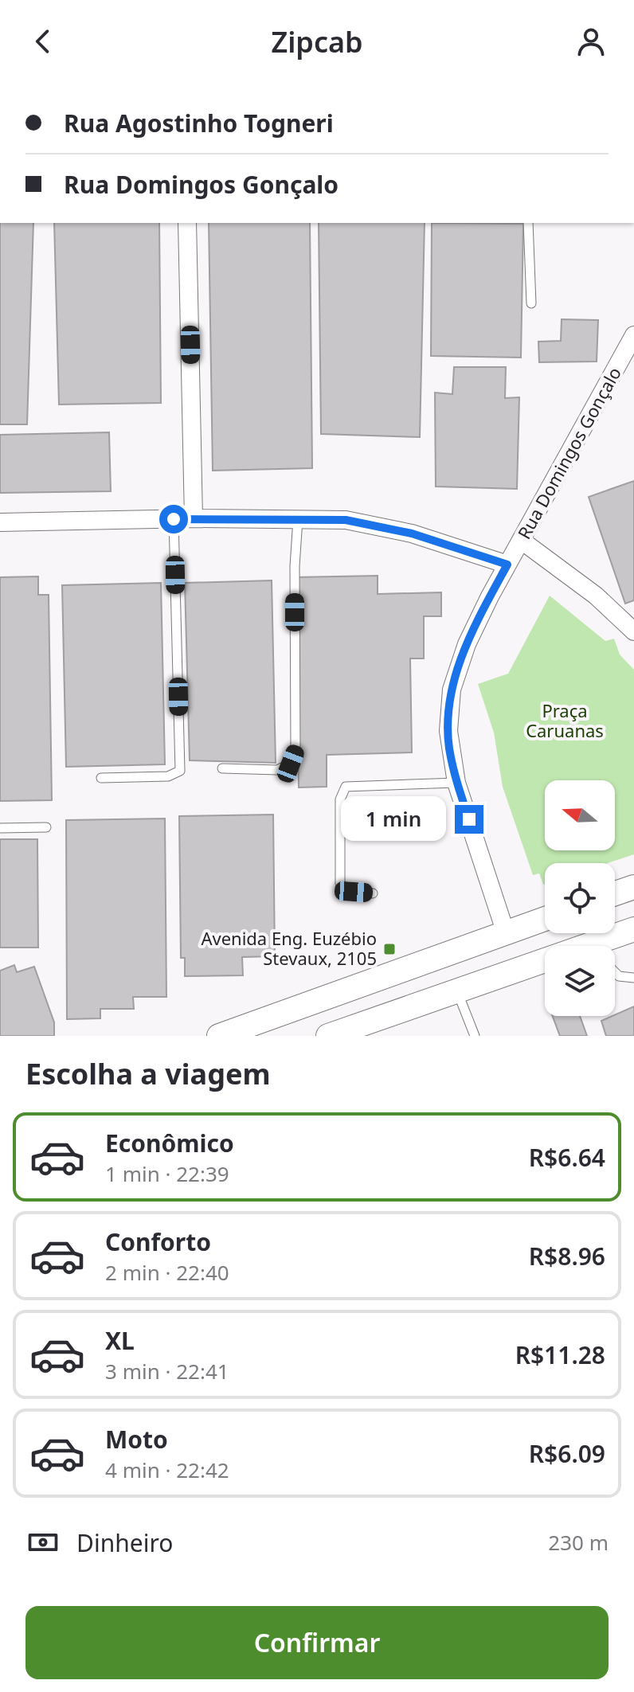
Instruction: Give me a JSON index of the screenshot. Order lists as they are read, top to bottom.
{
  "streets": {
    "street": ["Rua Domingos Gonçalo"]
  },
  "parks": ["Praça Caruanas"],
  "places": {
    "transit": ["Avenida Eng. Euzébio Stevaux, 2105"]
  },
  "north": "left",
  "page": {
    "header": "Zipcab",
    "banner": ["Rua Agostinho Togneri", "Rua Domingos Gonçalo"],
    "bubble": "1 min",
    "heading": "Escolha a viagem",
    "list": [
      {
        "name": "Econômico",
        "note": "1 min · 22:39",
        "value": "R$6.64"
      },
      {
        "name": "Conforto",
        "note": "2 min · 22:40",
        "value": "R$8.96"
      },
      {
        "name": "XL",
        "note": "3 min · 22:41",
        "value": "R$11.28"
      },
      {
        "name": "Moto",
        "note": "4 min · 22:42",
        "value": "R$6.09"
      }
    ],
    "pay": ["Dinheiro", "230 m"],
    "buttons": "Confirmar"
  }
}
